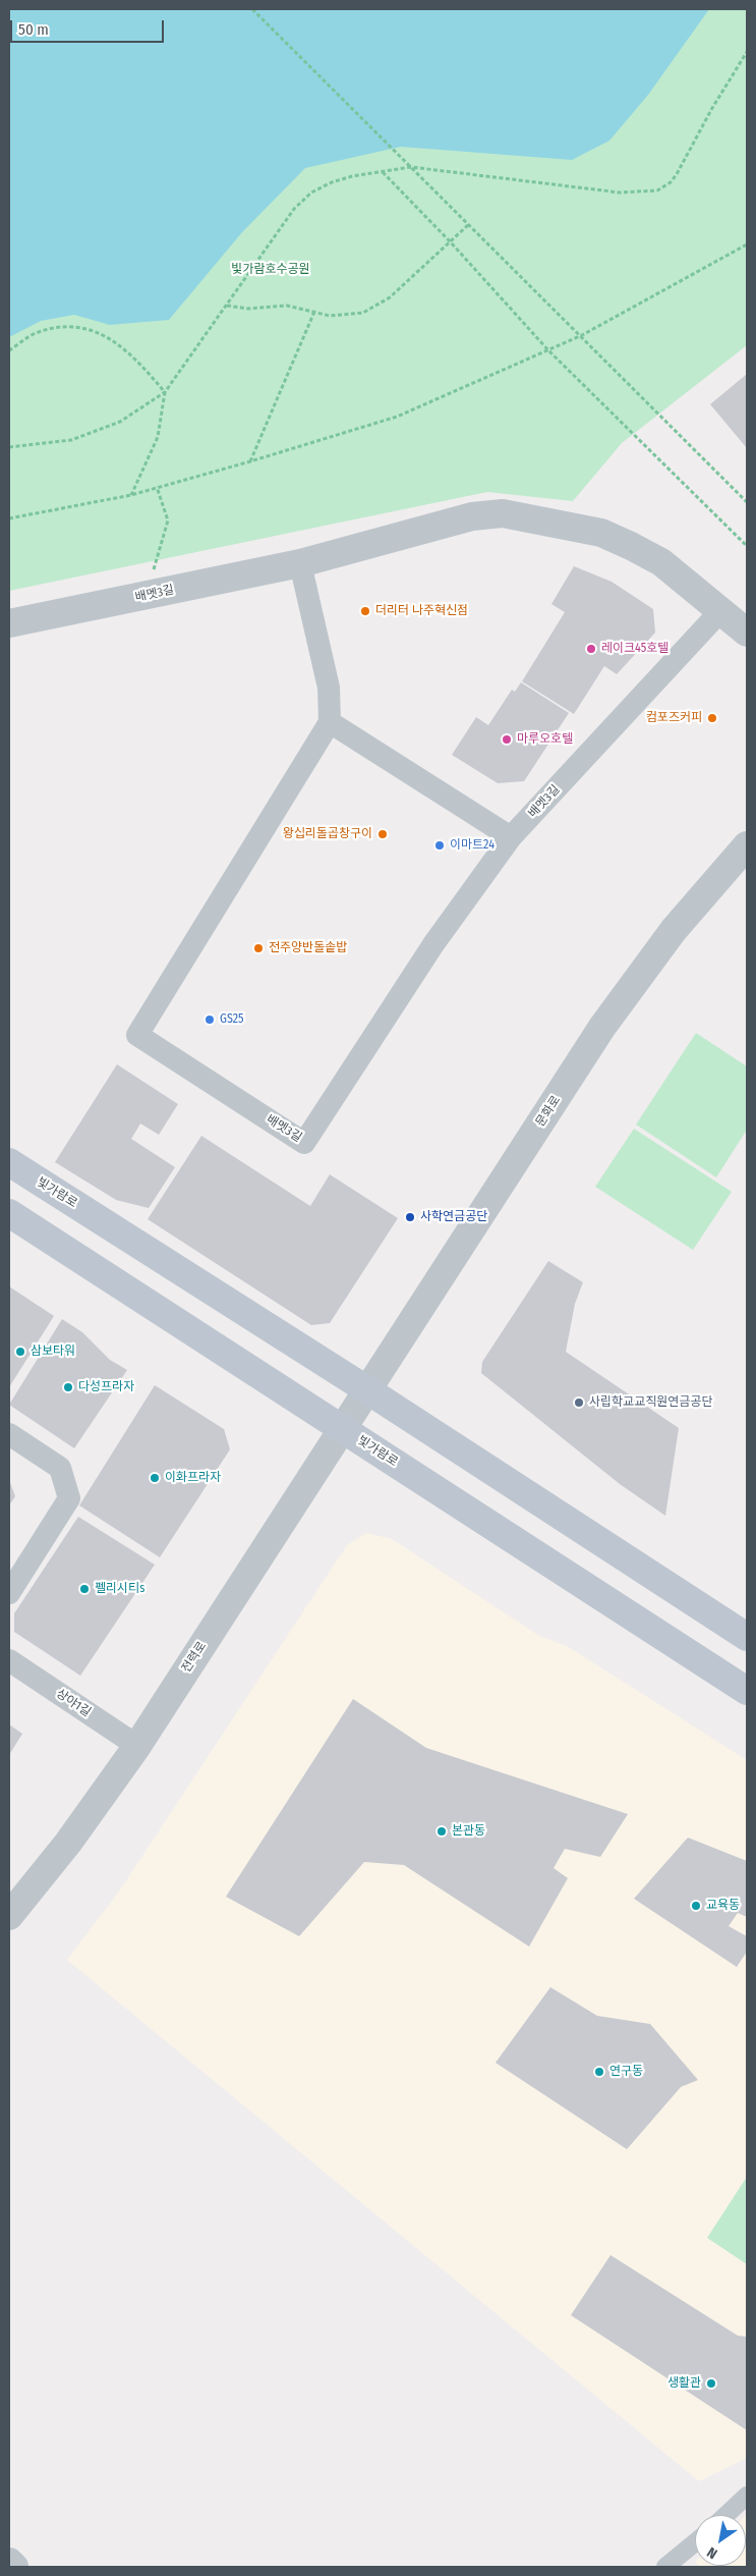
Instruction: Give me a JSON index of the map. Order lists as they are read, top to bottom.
{
  "streets": {
    "main road": ["빛가람로"],
    "street": [
      "배멧3길",
      "문화로",
      "전력로",
      "상야1길"
    ]
  },
  "crossings": [
    ["문화로", "빛가람로"],
    ["문화로", "전력로"],
    ["빛가람로", "전력로"],
    ["전력로", "상야1길"]
  ],
  "parks": ["빛가람호수공원"],
  "places": [
    "더리터 나주혁신점",
    "레이크45호텔",
    "컴포즈커피",
    "마루오호텔",
    "왕십리돌곱창구이",
    "이마트24",
    "전주양반돌솥밥",
    "GS25",
    "사학연금공단",
    "삼보타워",
    "다성프라자",
    "사립학교교직원연금공단",
    "이화프라자",
    "펠리시티s",
    "본관동",
    "교육동",
    "연구동",
    "생활관"
  ],
  "scale_bar": "50 m",
  "north": "bottom left"
}
